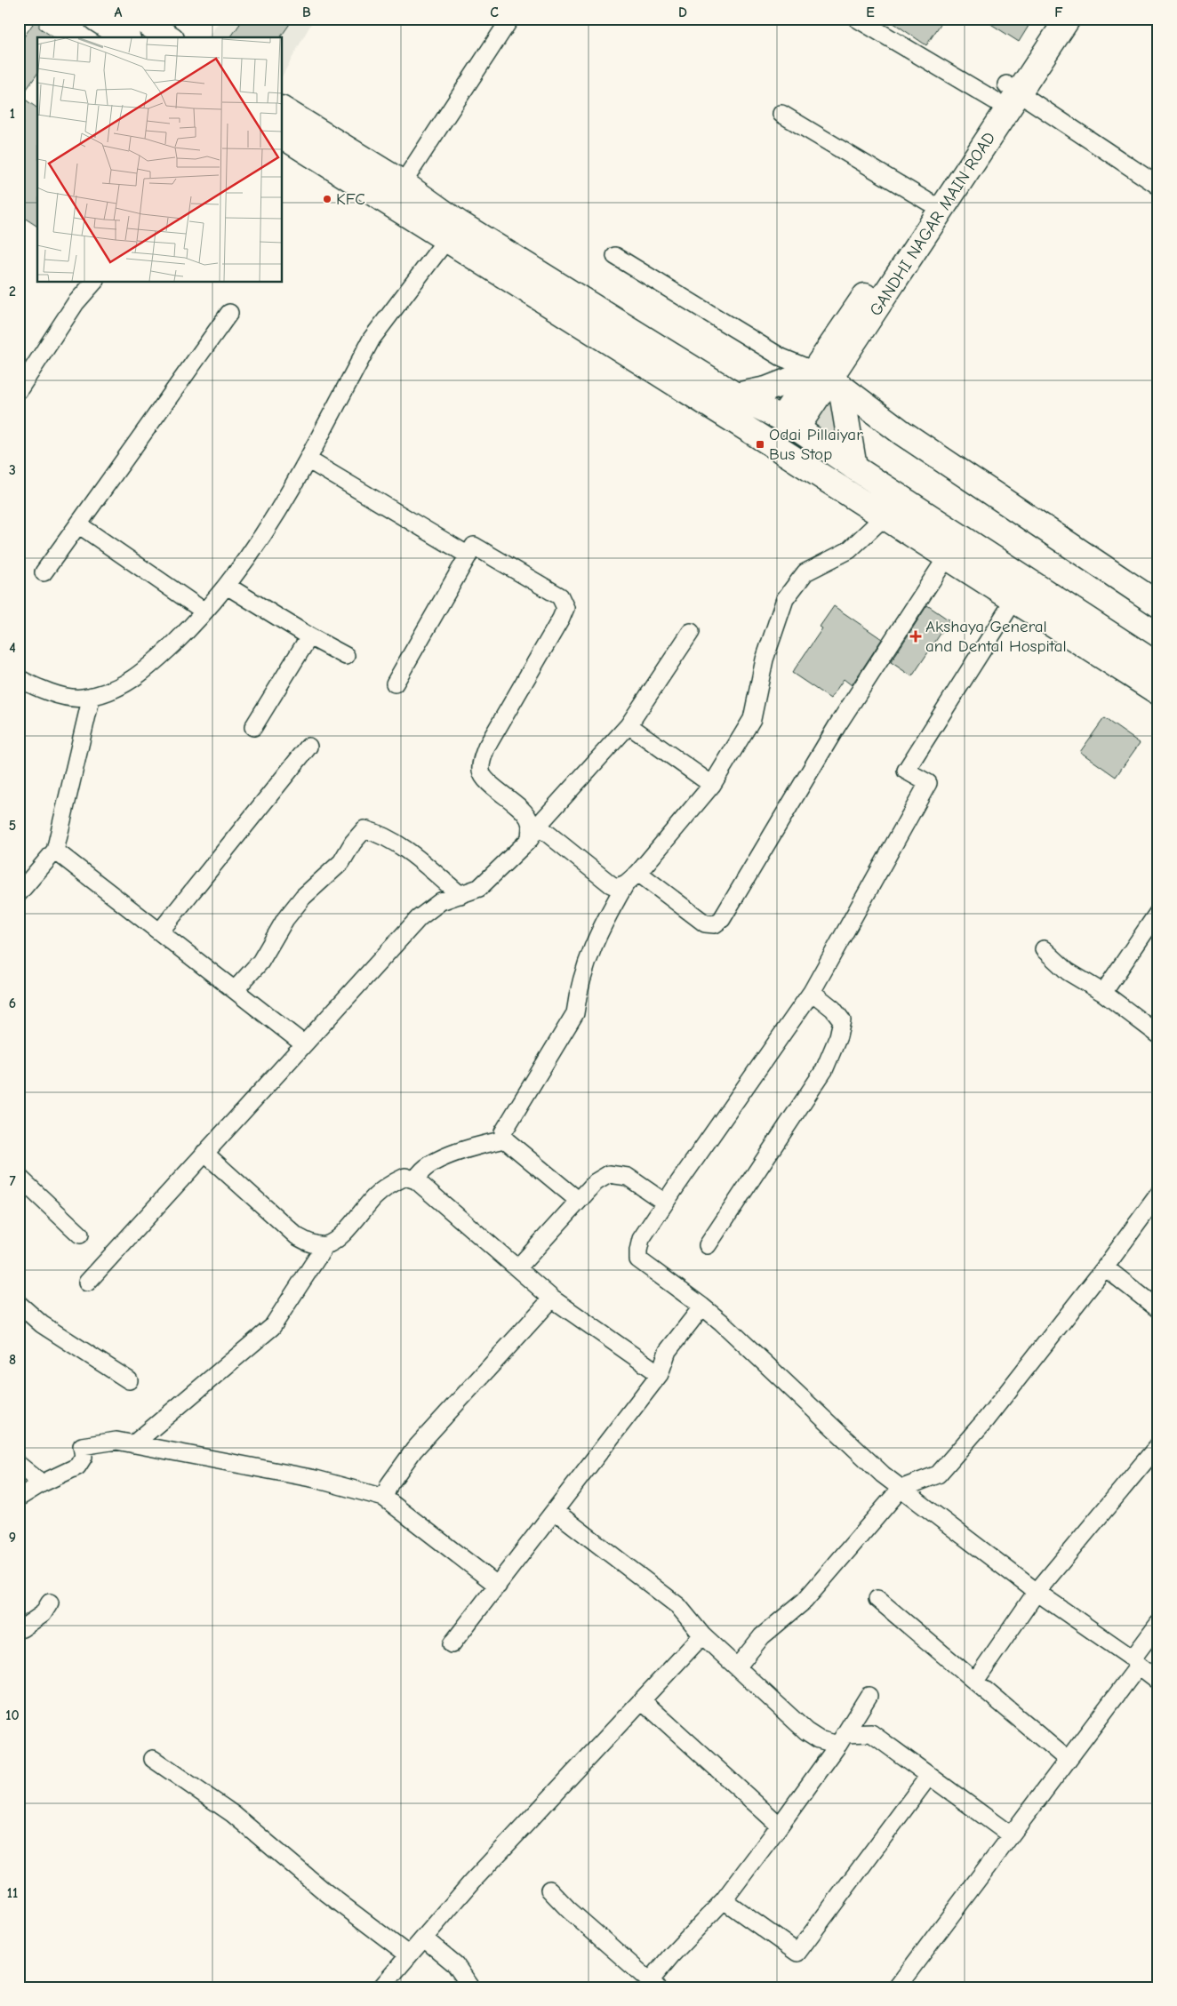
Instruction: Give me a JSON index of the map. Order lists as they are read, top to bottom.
{
  "streets": {
    "main road": ["GANDHI NAGAR MAIN ROAD"]
  },
  "places": {
    "other": ["KFC"],
    "transit": ["Odai Pillaiyar Bus Stop"],
    "health": ["Akshaya General and Dental Hospital"]
  },
  "grid": {
    "columns": [
      "A",
      "B",
      "C",
      "D",
      "E",
      "F"
    ],
    "rows": [
      "1",
      "2",
      "3",
      "4",
      "5",
      "6",
      "7",
      "8",
      "9",
      "10",
      "11"
    ]
  }
}
